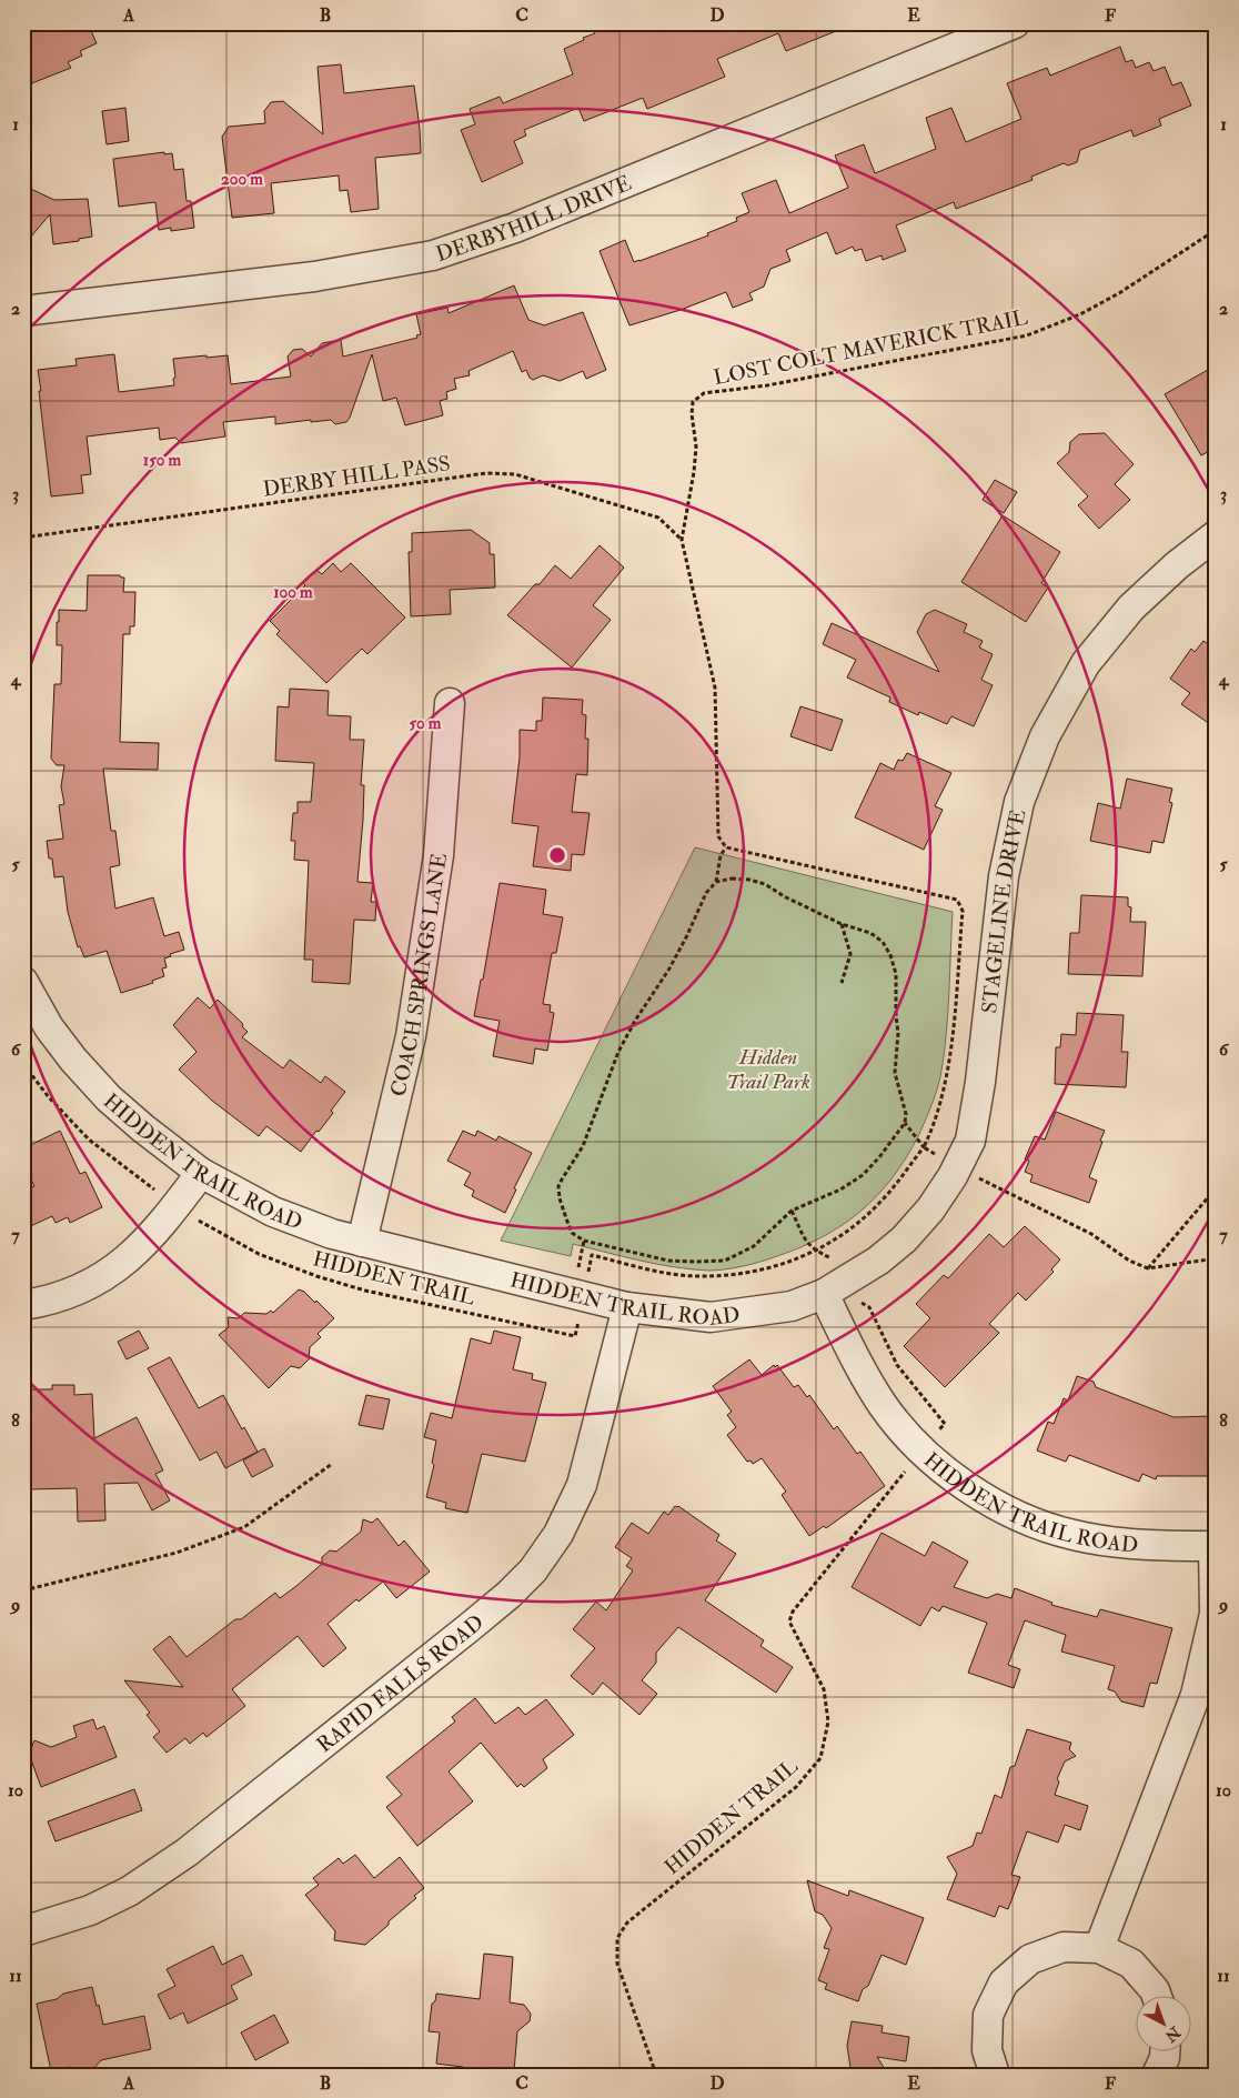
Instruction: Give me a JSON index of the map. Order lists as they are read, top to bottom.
{
  "streets": {
    "street": [
      "DERBYHILL DRIVE",
      "STAGELINE DRIVE",
      "COACH SPRINGS LANE",
      "HIDDEN TRAIL ROAD",
      "RAPID FALLS ROAD"
    ],
    "path": ["LOST COLT MAVERICK TRAIL", "DERBY HILL PASS", "HIDDEN TRAIL"]
  },
  "crossings": [
    ["LOST COLT MAVERICK TRAIL", "DERBY HILL PASS"],
    ["STAGELINE DRIVE", "HIDDEN TRAIL ROAD"],
    ["COACH SPRINGS LANE", "HIDDEN TRAIL ROAD"],
    ["HIDDEN TRAIL ROAD", "RAPID FALLS ROAD"]
  ],
  "parks": ["Hidden Trail Park"],
  "north": "bottom right",
  "grid": {
    "columns": [
      "A",
      "B",
      "C",
      "D",
      "E",
      "F"
    ],
    "rows": [
      "1",
      "2",
      "3",
      "4",
      "5",
      "6",
      "7",
      "8",
      "9",
      "10",
      "11"
    ]
  },
  "rings": [
    "200 m",
    "150 m",
    "100 m",
    "50 m"
  ]
}
